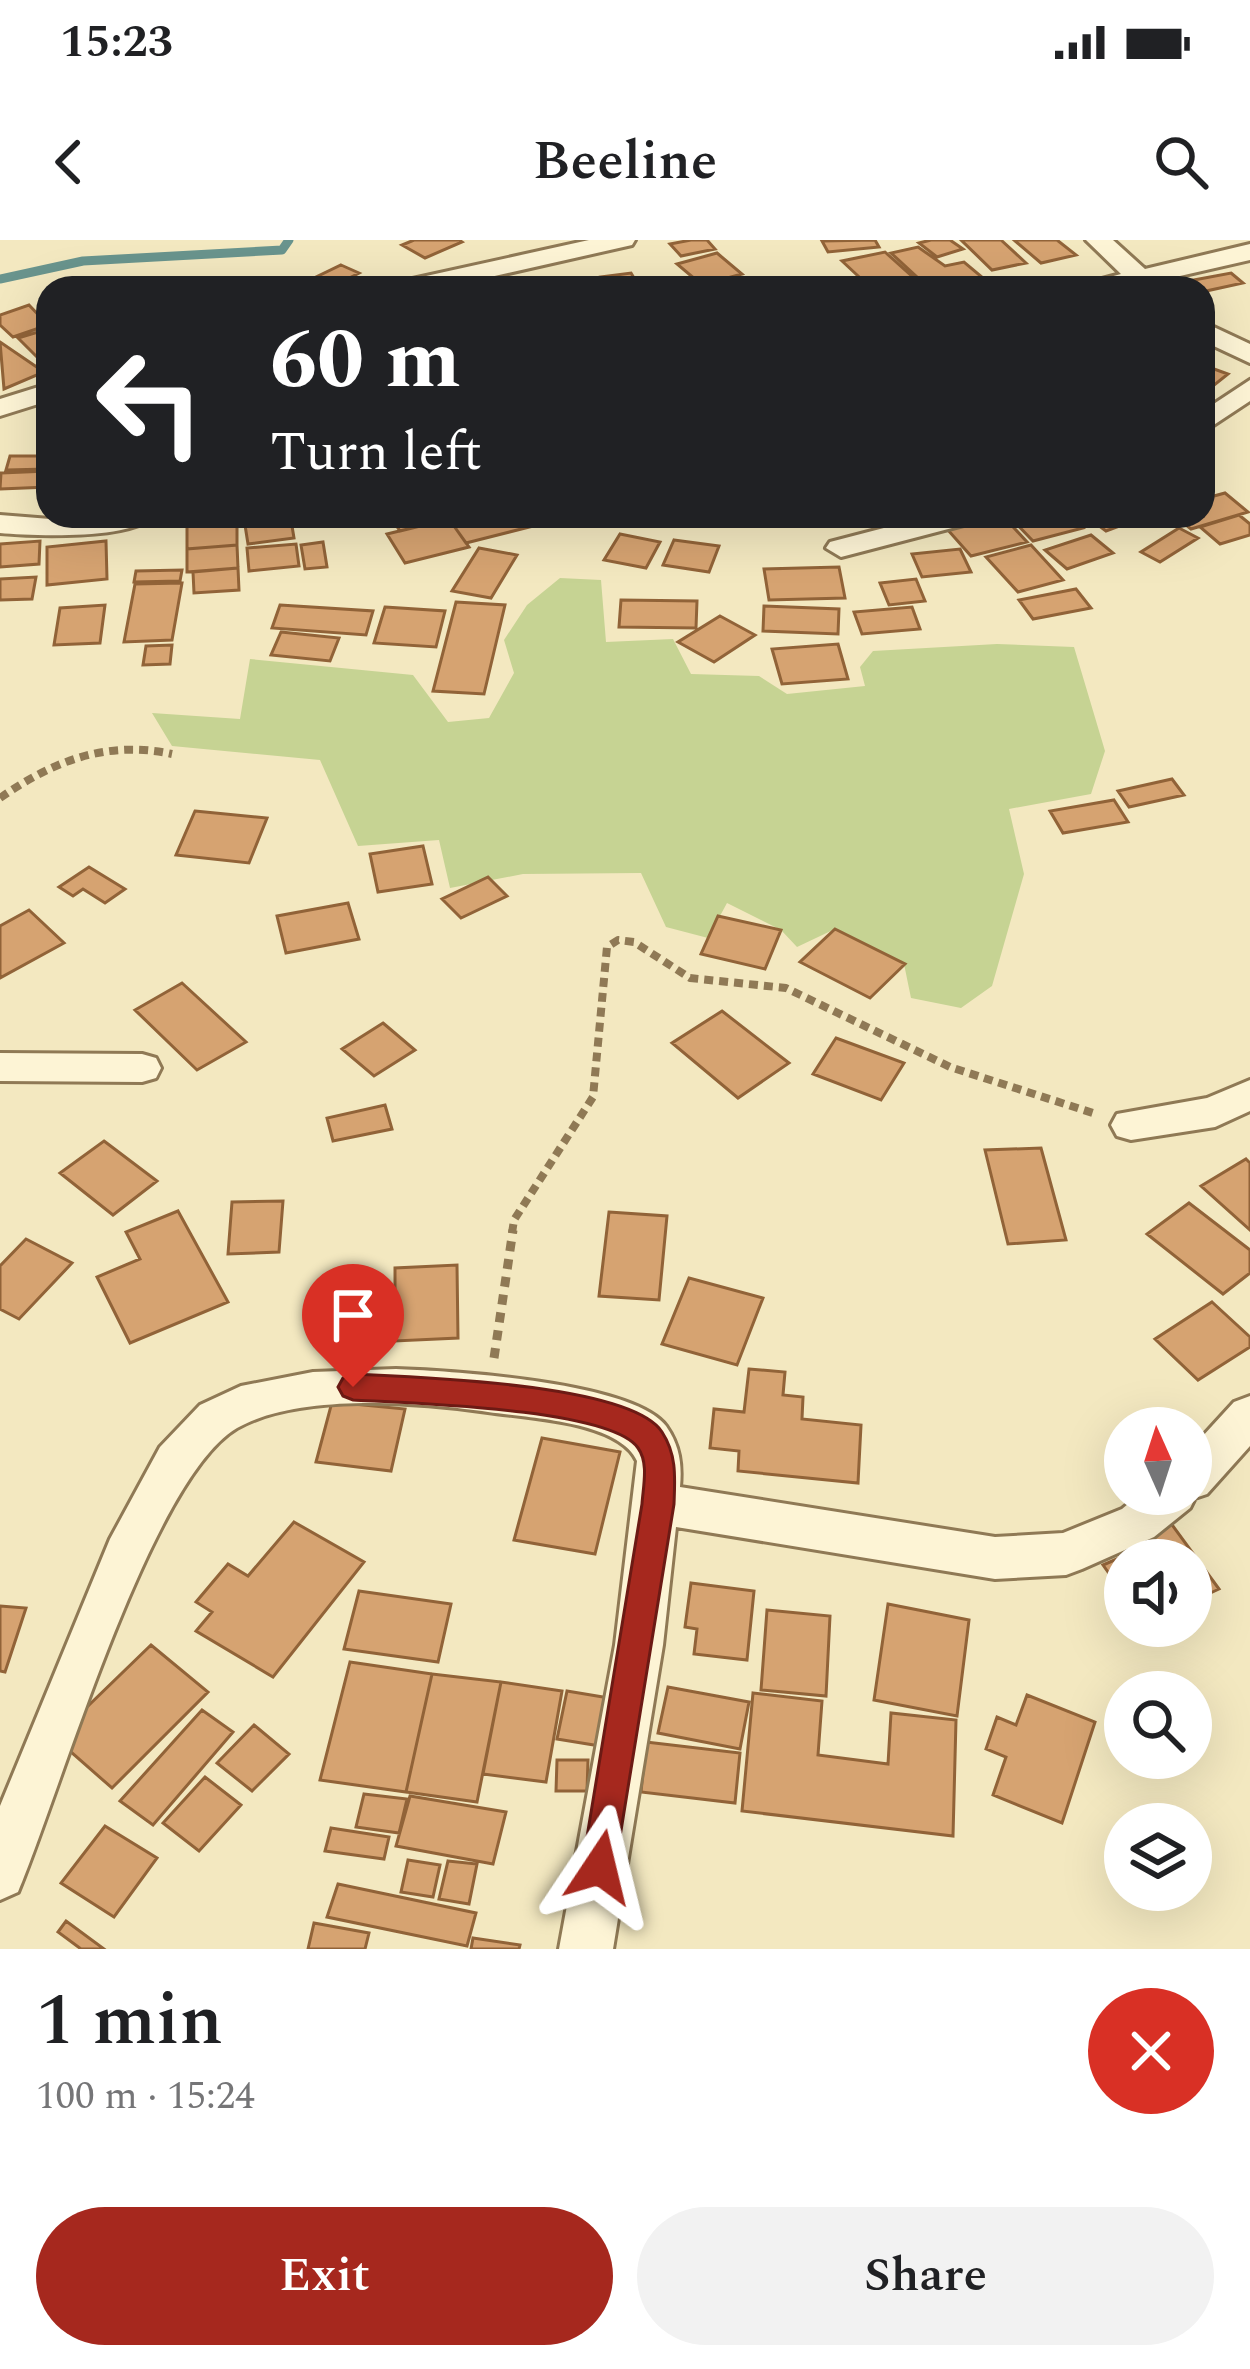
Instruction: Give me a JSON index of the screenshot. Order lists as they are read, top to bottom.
{
  "north": "top",
  "page": {
    "status": "15:23",
    "header": "Beeline",
    "turn": ["60 m", "Turn left"],
    "heading": ["1 min", "100 m · 15:24"],
    "buttons": ["Exit", "Share"]
  }
}
